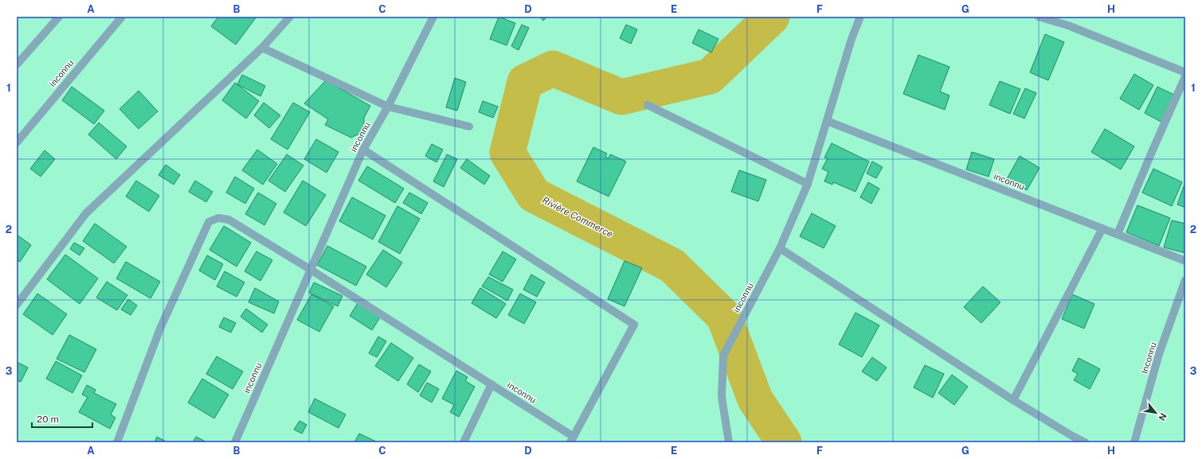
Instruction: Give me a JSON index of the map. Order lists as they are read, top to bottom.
{
  "streets": {
    "street": ["inconnu", "Inconnu"]
  },
  "water": ["Rivière Commerce"],
  "scale_bar": "20 m",
  "north": "bottom right",
  "grid": {
    "columns": [
      "A",
      "B",
      "C",
      "D",
      "E",
      "F",
      "G",
      "H"
    ],
    "rows": ["1", "2", "3"]
  }
}
